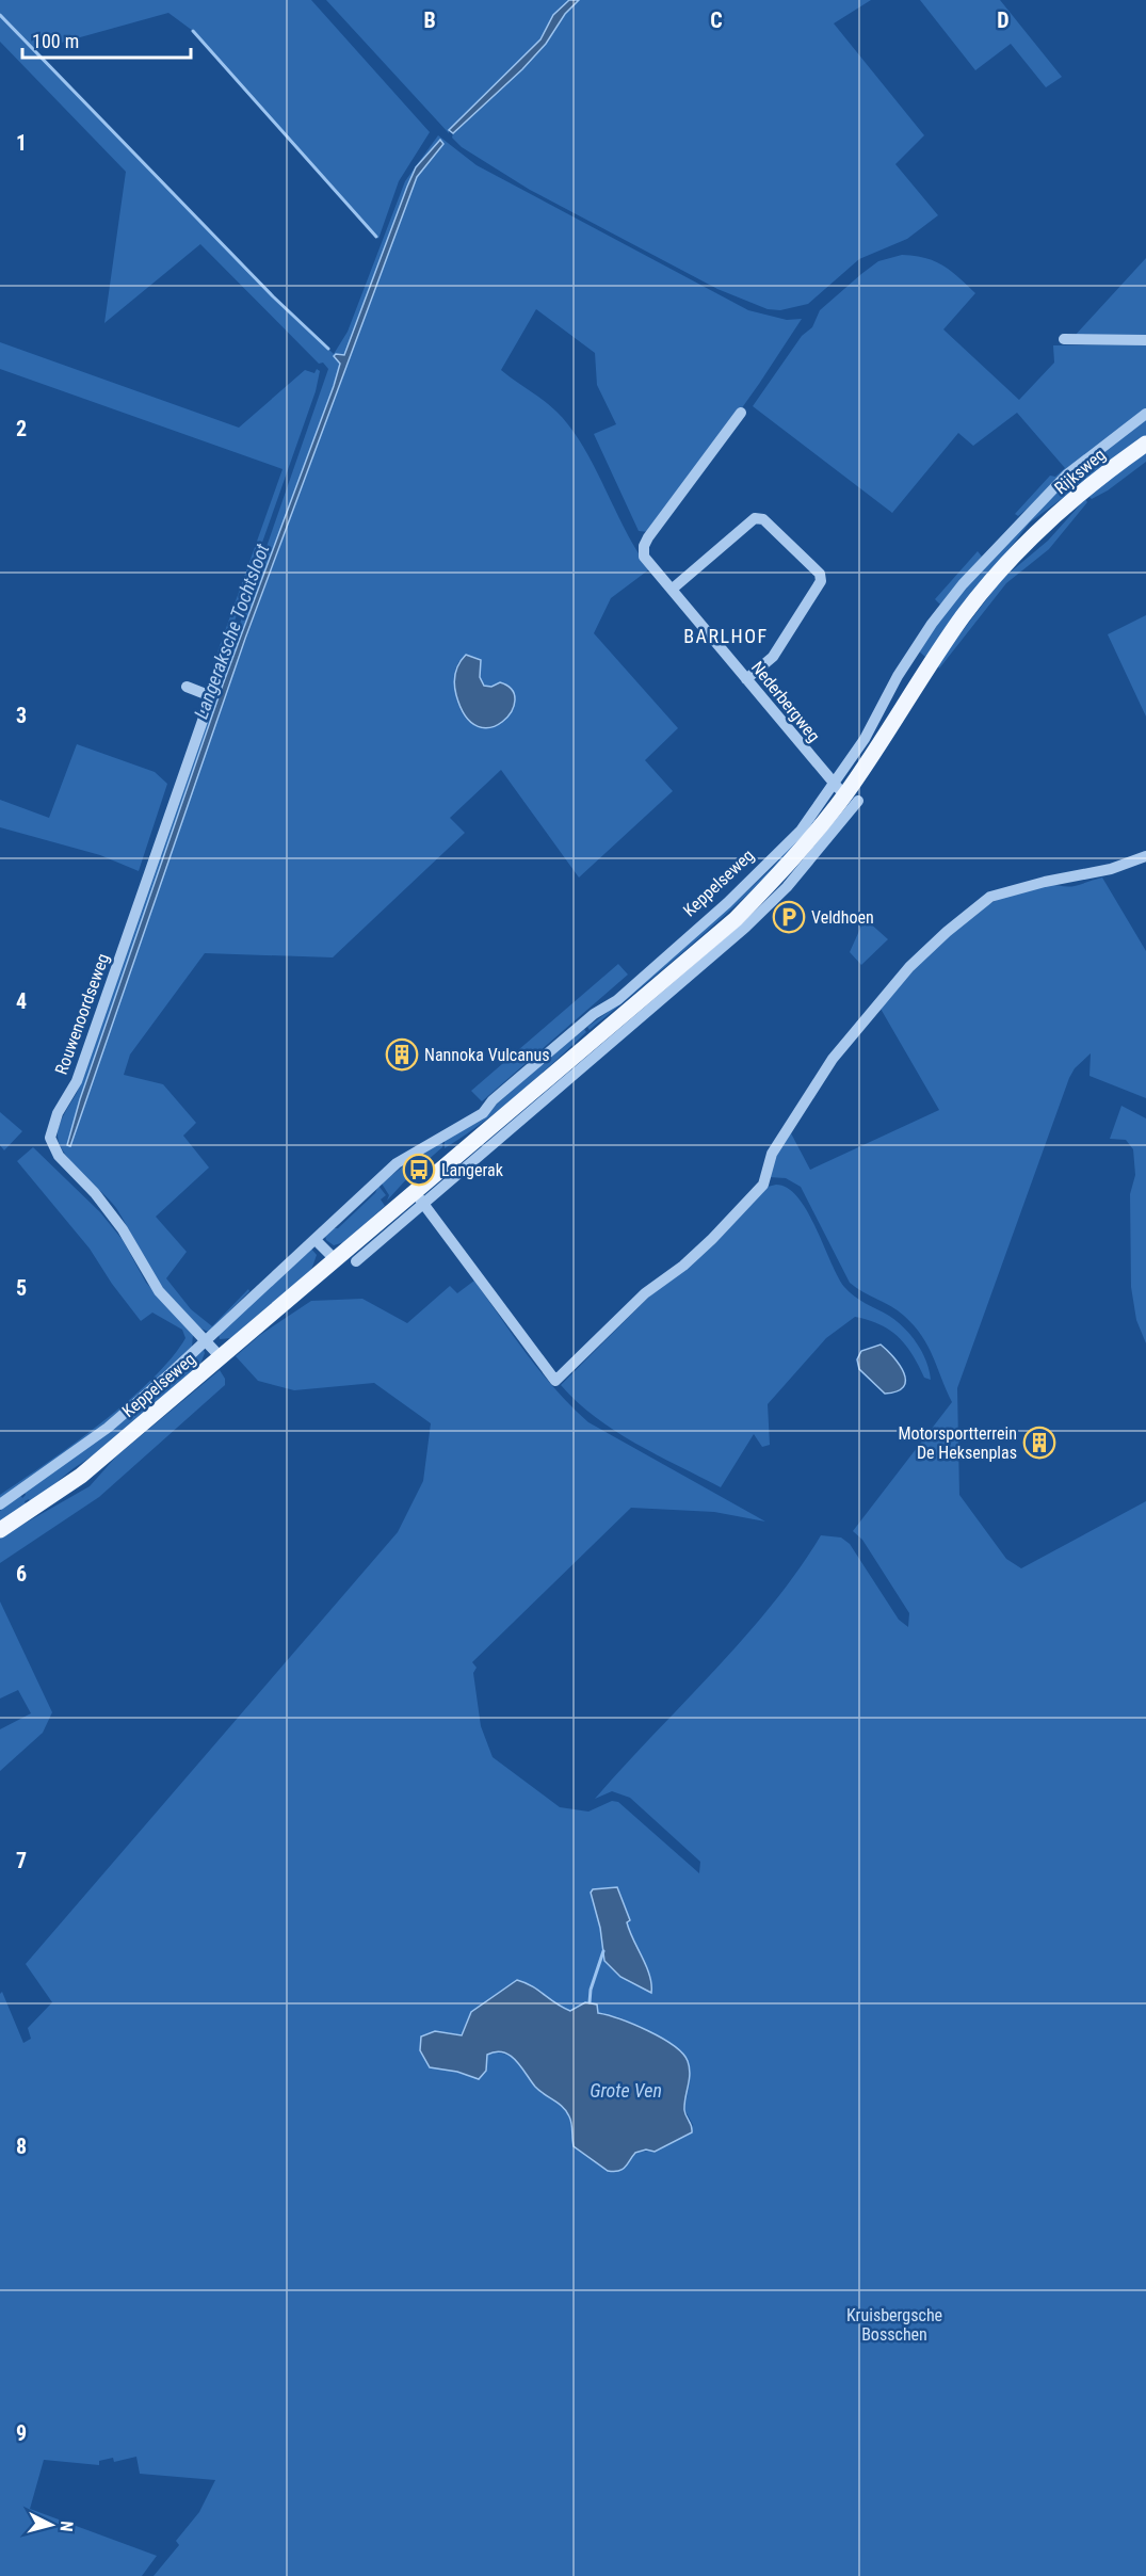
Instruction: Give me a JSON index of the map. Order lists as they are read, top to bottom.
{
  "streets": {
    "main road": ["Rijksweg", "Keppelseweg"],
    "street": ["Nederbergweg", "Rouwenoordseweg"]
  },
  "crossings": [
    ["Rijksweg", "Keppelseweg"],
    ["Nederbergweg", "Keppelseweg"],
    ["Keppelseweg", "Rouwenoordseweg"]
  ],
  "districts": ["BARLHOF"],
  "water": ["Langeraksche Tochtsloot", "Grote Ven"],
  "parks": ["Kruisbergsche Bosschen"],
  "places": {
    "parking": ["Veldhoen"],
    "building": ["Nannoka Vulcanus", "Motorsportterrein De Heksenplas"],
    "bus stop": ["Langerak"]
  },
  "scale_bar": "100 m",
  "north": "right",
  "grid": {
    "columns": ["B", "C", "D"],
    "rows": [
      "1",
      "2",
      "3",
      "4",
      "5",
      "6",
      "7",
      "8",
      "9"
    ]
  }
}
